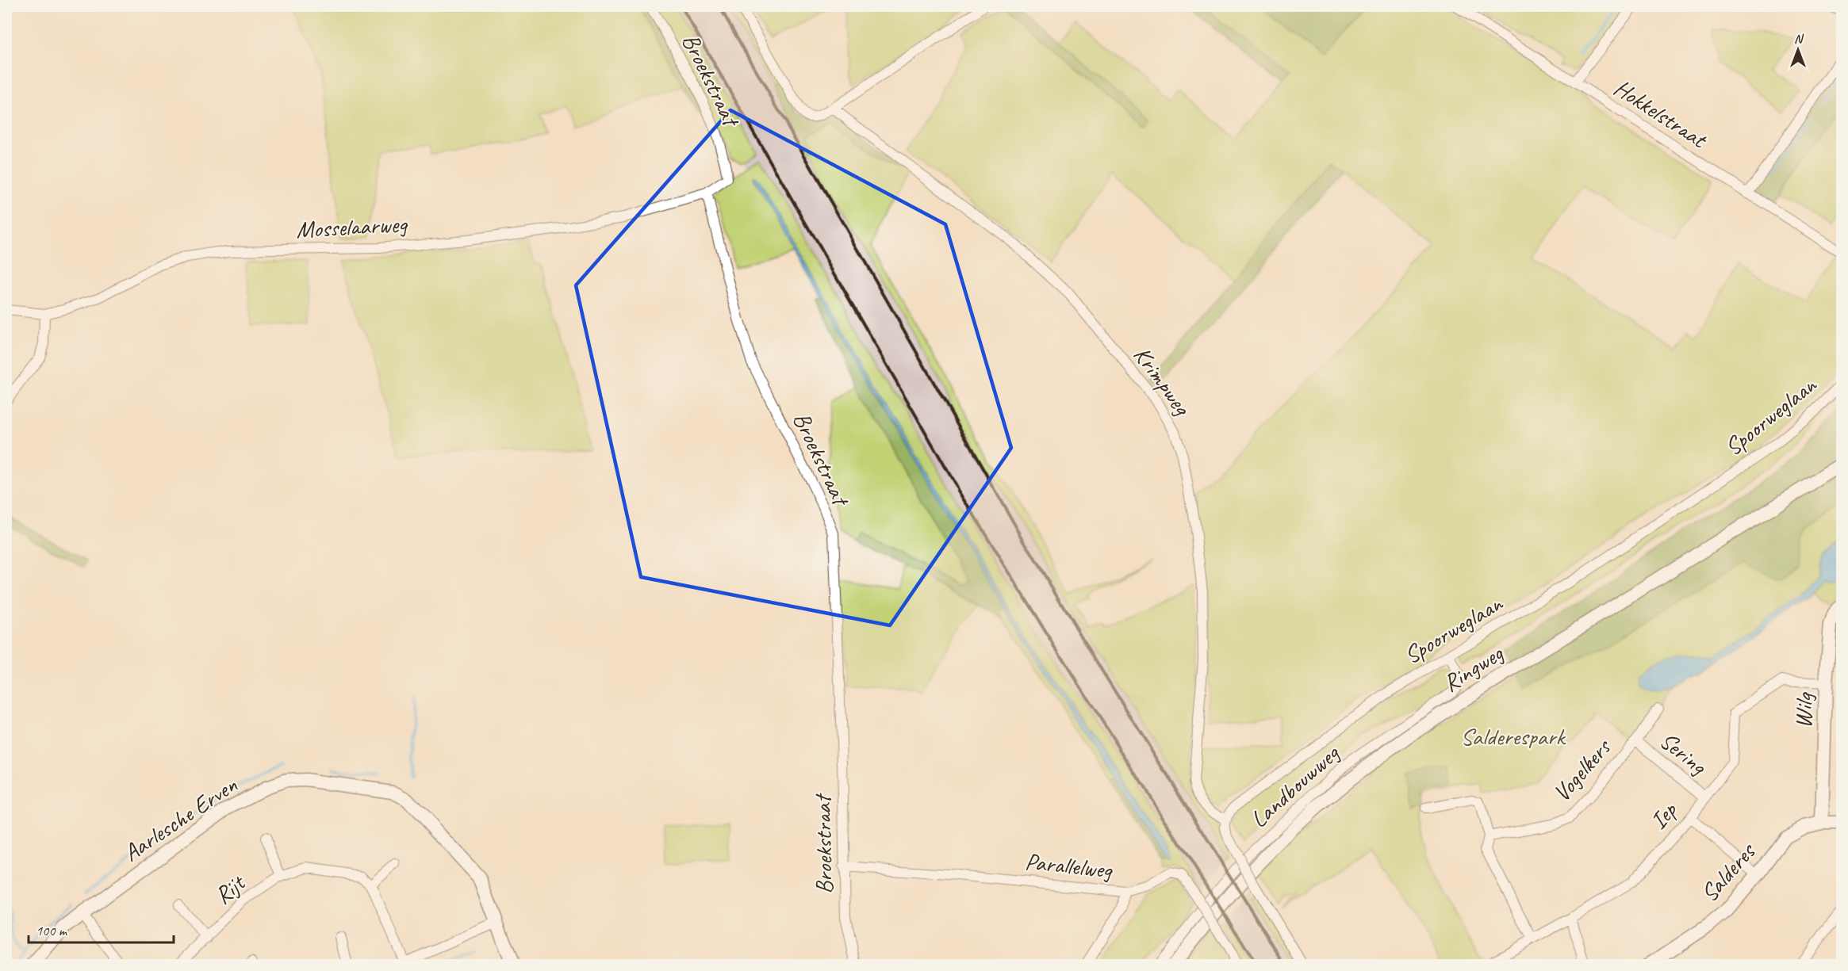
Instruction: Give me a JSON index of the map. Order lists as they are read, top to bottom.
{
  "streets": {
    "street": [
      "Broekstraat",
      "Hokkelstraat",
      "Mosselaarweg",
      "Krimpweg",
      "Spoorweglaan",
      "Ringweg",
      "Wilg",
      "Sering",
      "Vogelkers",
      "Landbouwweg",
      "Iep",
      "Aarlesche Erven",
      "Parallelweg",
      "Salderes",
      "Rijt"
    ]
  },
  "crossings": [
    ["Broekstraat", "Mosselaarweg"],
    ["Broekstraat", "Parallelweg"],
    ["Krimpweg", "Spoorweglaan"],
    ["Spoorweglaan", "Landbouwweg"],
    ["Wilg", "Iep"],
    ["Wilg", "Salderes"],
    ["Sering", "Vogelkers"],
    ["Sering", "Iep"]
  ],
  "parks": ["Salderespark"],
  "scale_bar": "100 m",
  "north": "top"
}
